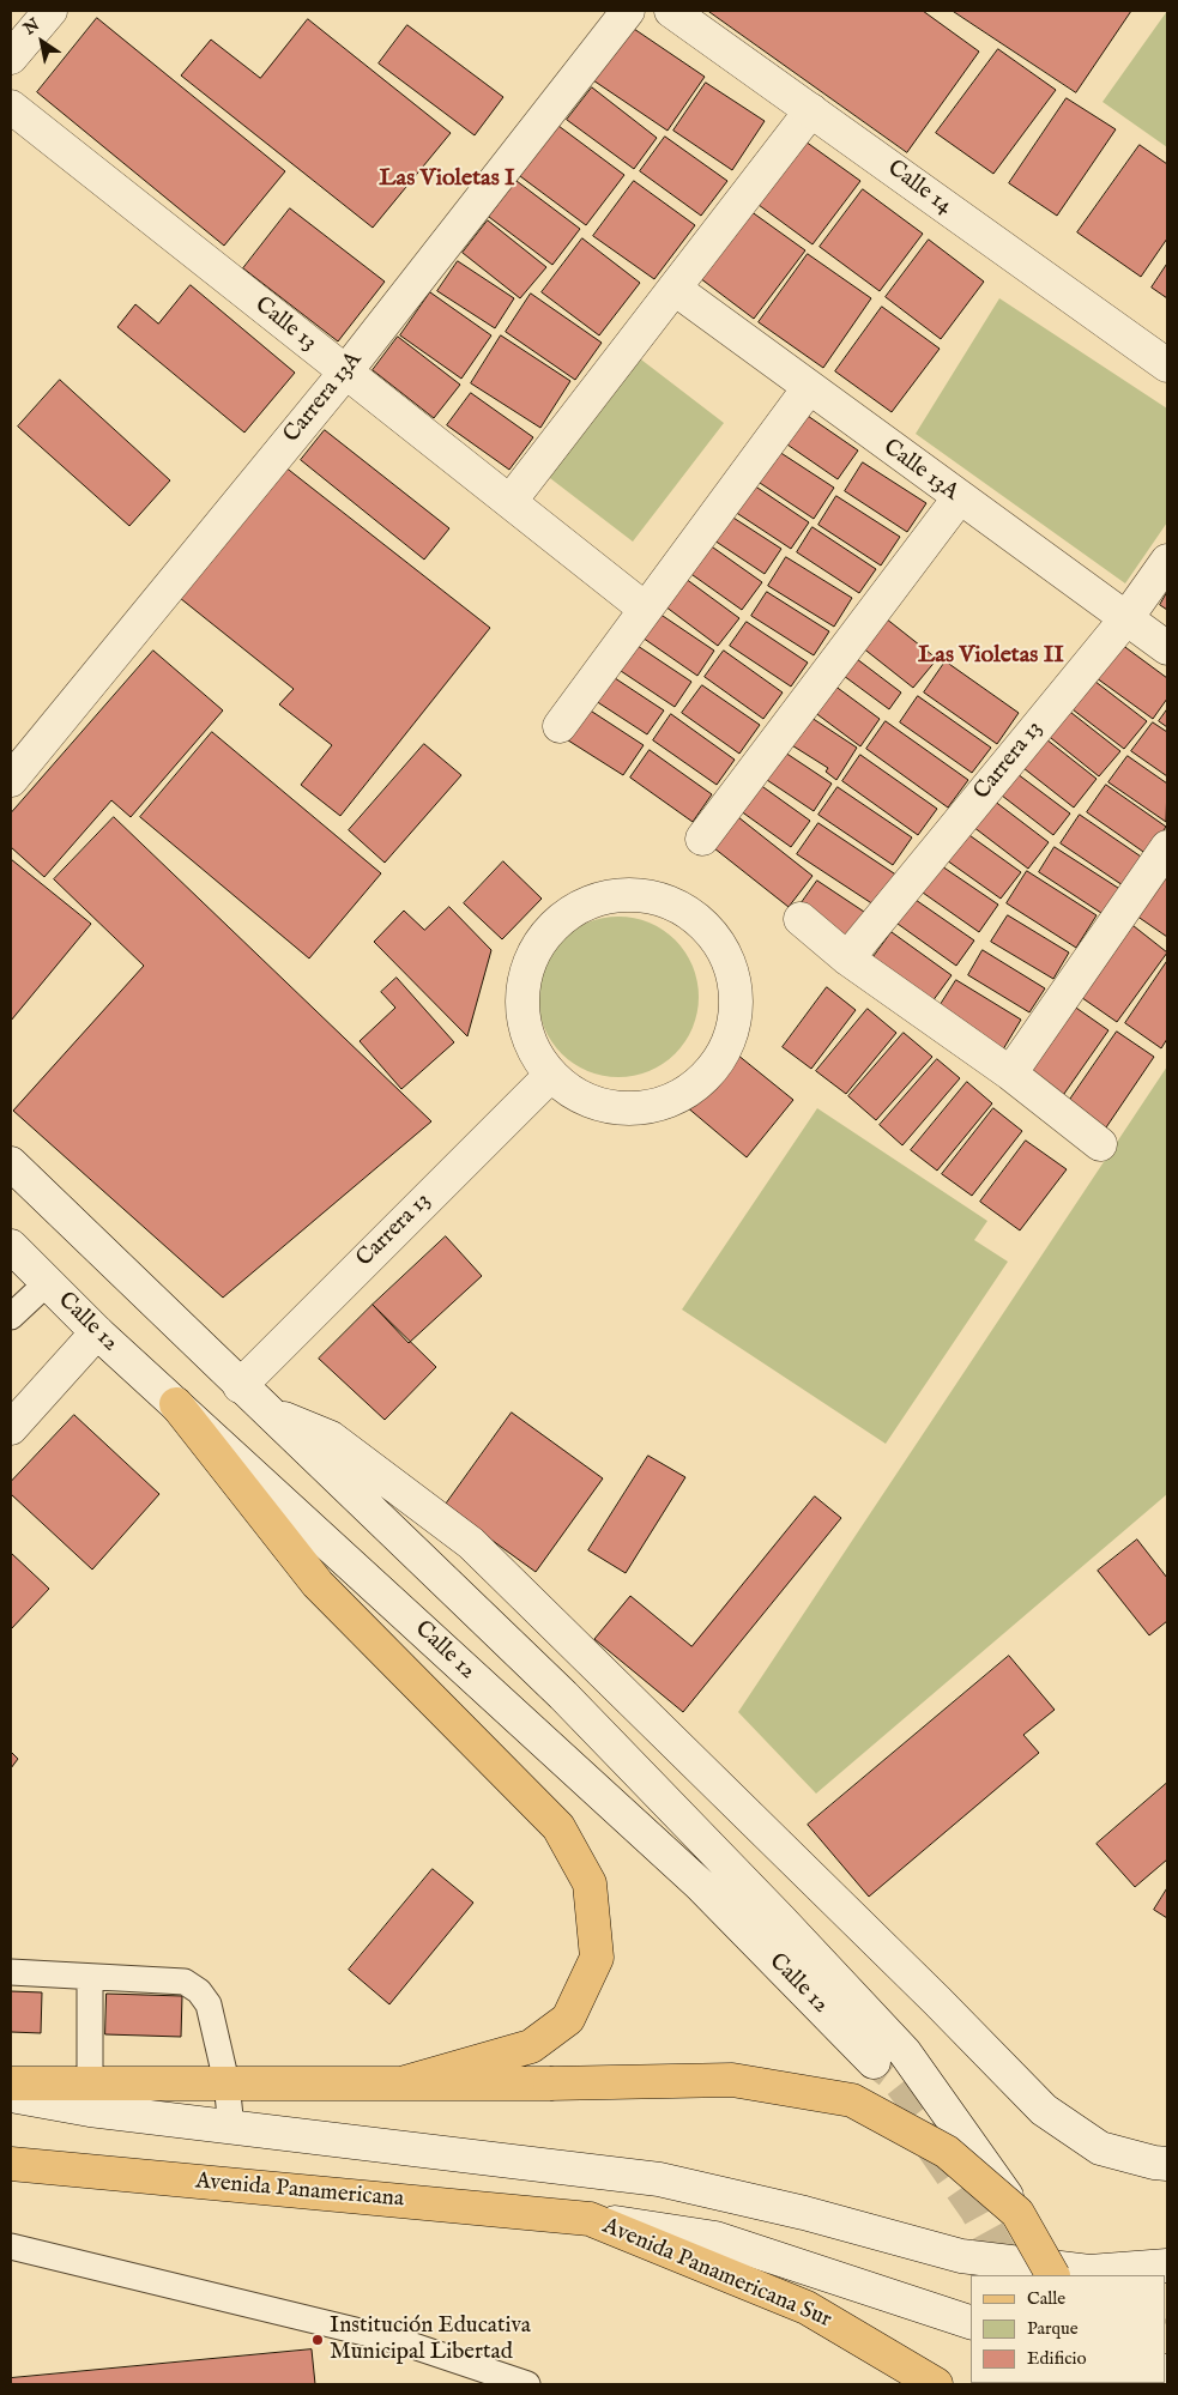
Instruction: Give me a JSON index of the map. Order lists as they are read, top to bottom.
{
  "streets": {
    "main road": ["Avenida Panamericana", "Avenida Panamericana Sur"],
    "street": [
      "Calle 14",
      "Calle 13",
      "Carrera 13A",
      "Calle 13A",
      "Carrera 13",
      "Calle 12"
    ]
  },
  "crossings": [
    ["Calle 13", "Carrera 13A"],
    ["Calle 13A", "Carrera 13"],
    ["Avenida Panamericana", "Avenida Panamericana Sur"]
  ],
  "districts": ["Las Violetas I", "Las Violetas II"],
  "places": ["Institución Educativa Municipal Libertad"],
  "legend": ["Calle", "Parque", "Edificio"],
  "north": "top left"
}
